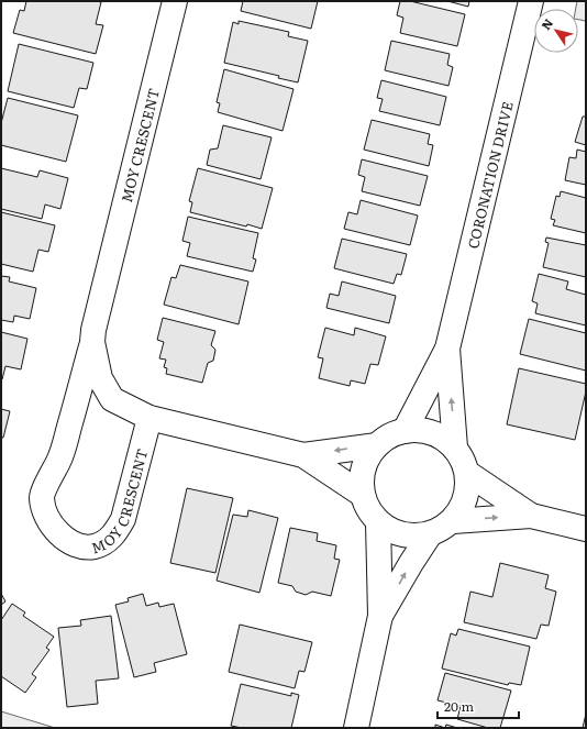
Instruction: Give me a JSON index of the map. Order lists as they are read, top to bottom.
{
  "streets": {
    "street": ["MOY CRESCENT", "CORONATION DRIVE"]
  },
  "crossings": [
    ["MOY CRESCENT", "CORONATION DRIVE"]
  ],
  "scale_bar": "20 m",
  "north": "top left"
}
